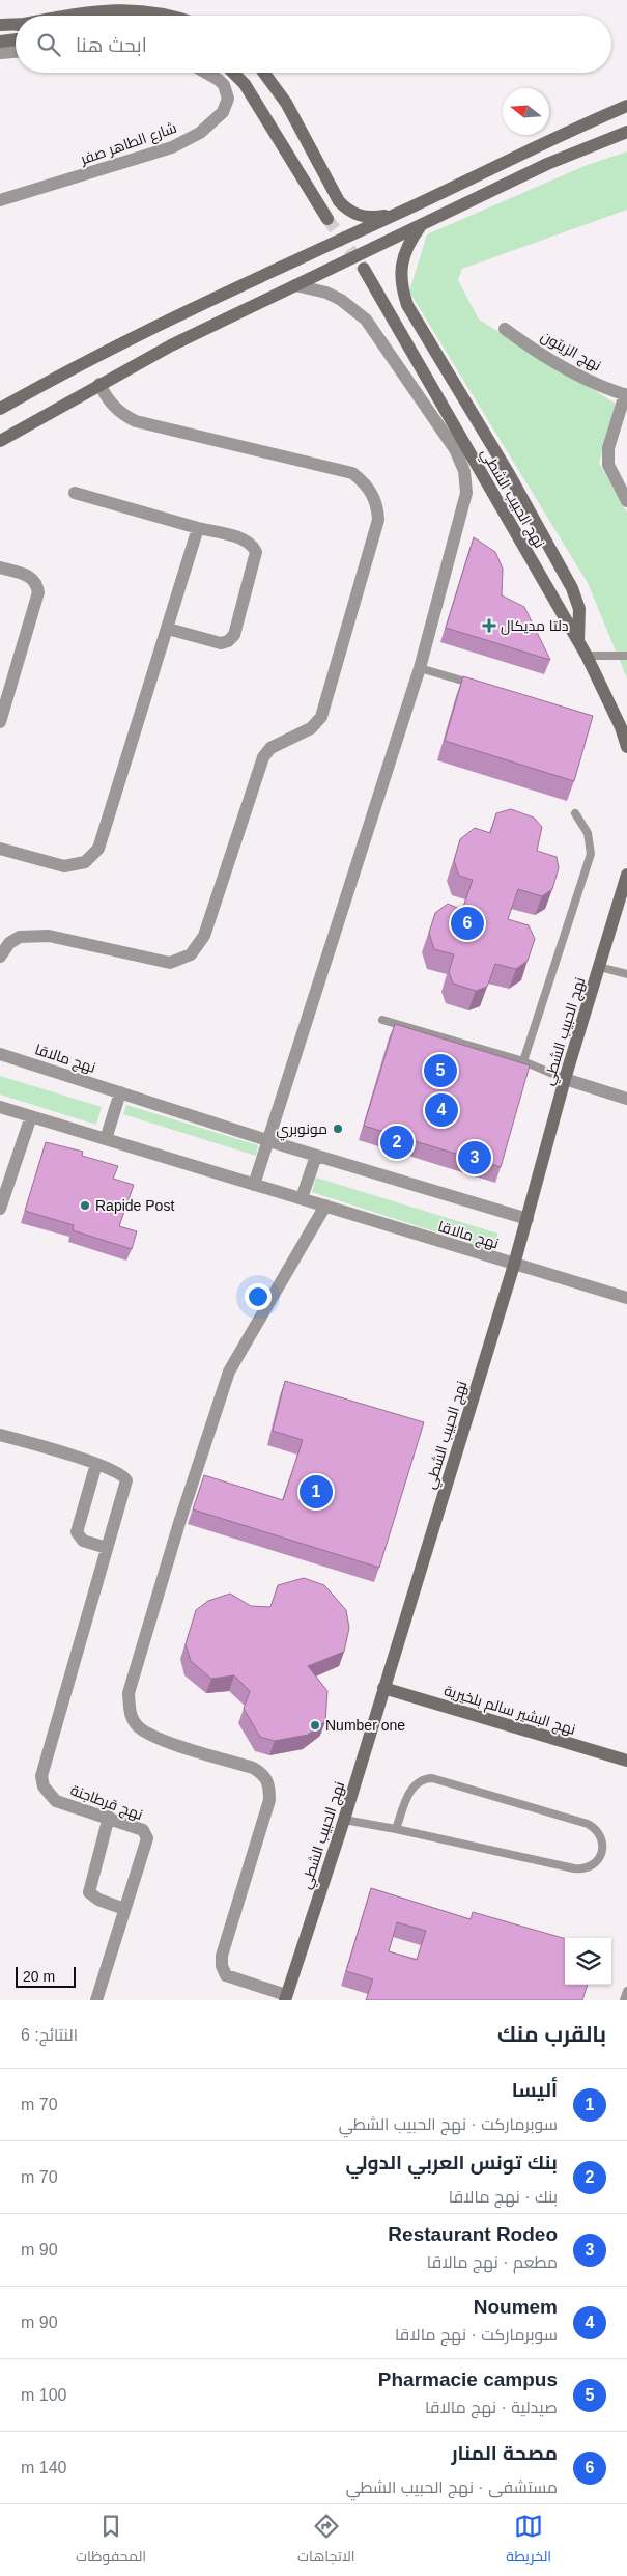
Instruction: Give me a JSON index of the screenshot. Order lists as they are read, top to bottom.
{
  "streets": {
    "street": [
      "شارع الطاهر صفر",
      "نهج الزيتون",
      "نهج الحبيب الشطي",
      "نهج مالاقا",
      "نهج البشير سالم بلخيرية",
      "نهج قرطاجنة"
    ]
  },
  "crossings": [
    ["نهج الحبيب الشطي", "نهج مالاقا"],
    ["نهج الحبيب الشطي", "نهج البشير سالم بلخيرية"]
  ],
  "places": {
    "health": ["دلتا مديكال"],
    "other": ["مونوبري", "Rapide Post", "Number one"]
  },
  "scale_bar": "20 m",
  "north": "left",
  "page": {
    "search": "ابحث هنا",
    "pins": [
      "6",
      "5",
      "4",
      "2",
      "3",
      "1"
    ],
    "scale": "20 m",
    "heading": ["بالقرب منك", "النتائج: 6"],
    "list": [
      {
        "mark": "1",
        "name": "أليسا",
        "note": "سوبرماركت · نهج الحبيب الشطي",
        "value": "70 m"
      },
      {
        "mark": "2",
        "name": "بنك تونس العربي الدولي",
        "note": "بنك · نهج مالاقا",
        "value": "70 m"
      },
      {
        "mark": "3",
        "name": "Restaurant Rodeo",
        "note": "مطعم · نهج مالاقا",
        "value": "90 m"
      },
      {
        "mark": "4",
        "name": "Noumem",
        "note": "سوبرماركت · نهج مالاقا",
        "value": "90 m"
      },
      {
        "mark": "5",
        "name": "Pharmacie campus",
        "note": "صيدلية · نهج مالاقا",
        "value": "100 m"
      },
      {
        "mark": "6",
        "name": "مصحة المنار",
        "note": "مستشفى · نهج الحبيب الشطي",
        "value": "140 m"
      }
    ],
    "nav": ["الخريطة", "الاتجاهات", "المحفوظات"]
  }
}
